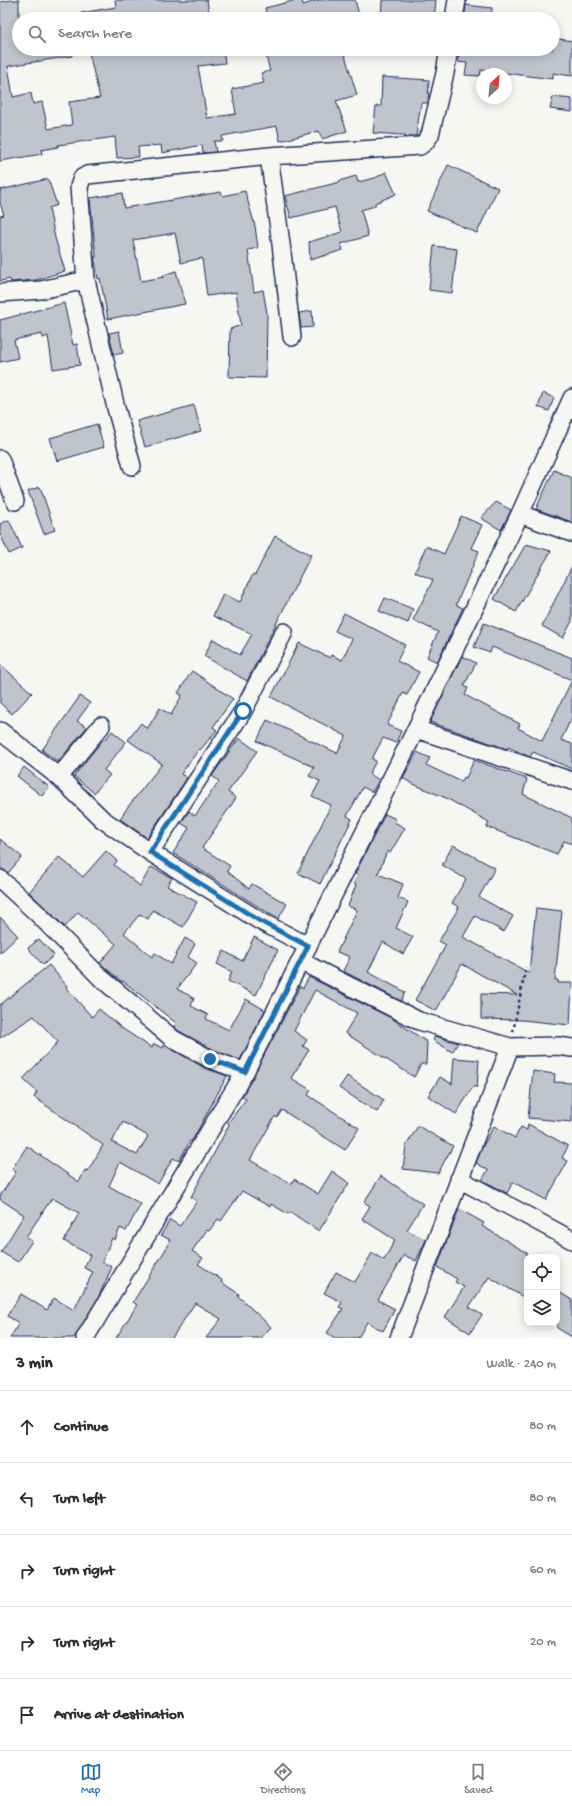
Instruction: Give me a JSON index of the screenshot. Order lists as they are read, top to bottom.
{
  "north": "top right",
  "page": {
    "search": "Search here",
    "heading": ["3 min", "Walk · 240 m"],
    "list": [
      ["Continue", "80 m"],
      ["Turn left", "80 m"],
      ["Turn right", "60 m"],
      ["Turn right", "20 m"],
      "Arrive at destination"
    ],
    "nav": ["Map", "Directions", "Saved"]
  }
}
